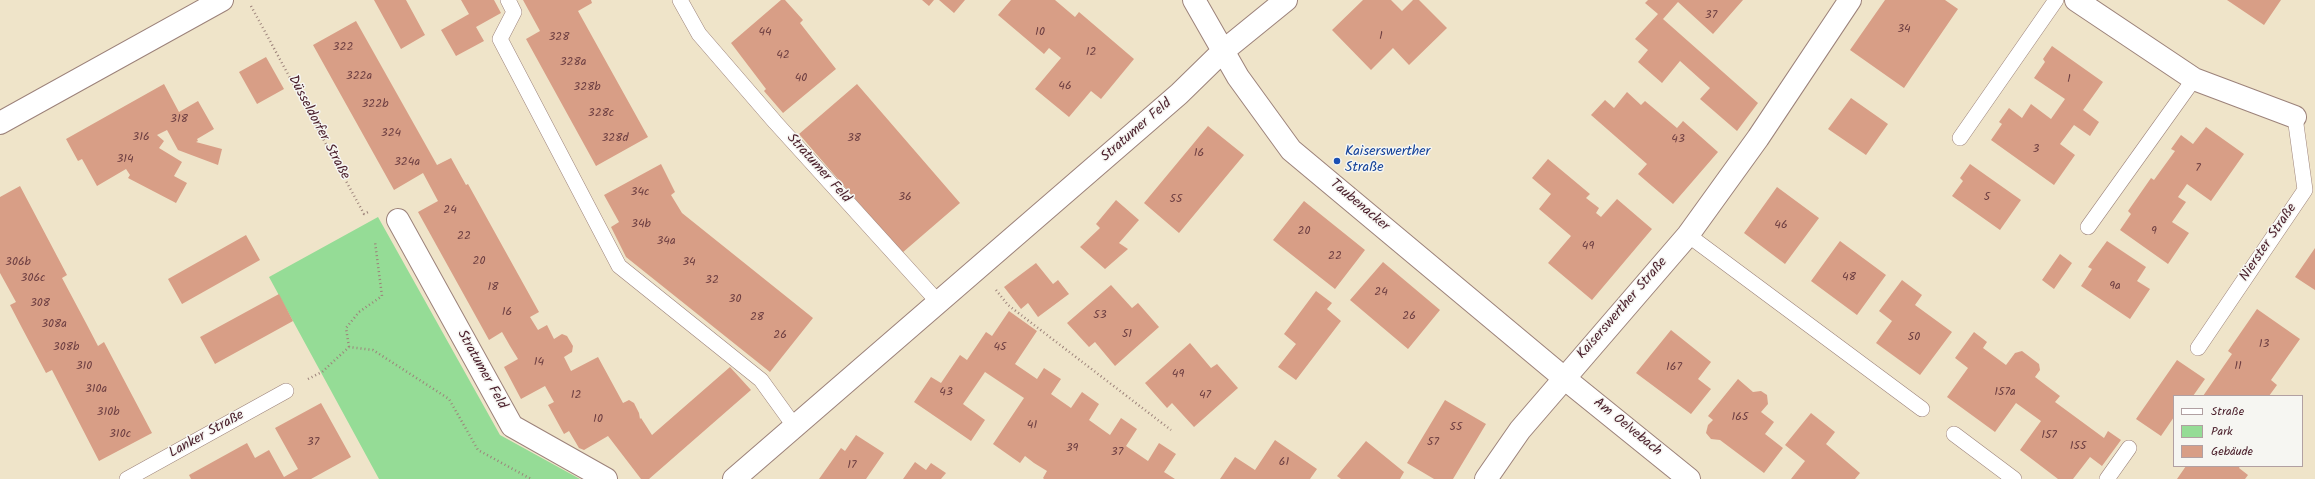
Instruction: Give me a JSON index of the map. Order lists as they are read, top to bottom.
{
  "streets": {
    "street": [
      "Stratumer Feld",
      "Taubenacker",
      "Nierster Straße",
      "Kaiserswerther Straße",
      "Am Oelvebach"
    ],
    "lane": ["Lanker Straße"],
    "path": ["Düsseldorfer Straße"]
  },
  "crossings": [
    ["Düsseldorfer Straße", "Stratumer Feld"],
    ["Stratumer Feld", "Taubenacker"],
    ["Taubenacker", "Kaiserswerther Straße"],
    ["Taubenacker", "Am Oelvebach"],
    ["Kaiserswerther Straße", "Am Oelvebach"]
  ],
  "places": ["Kaiserswerther Straße"],
  "house_numbers": [
    "37",
    "34",
    "44",
    "10",
    "1",
    "328",
    "322",
    "12",
    "42",
    "328a",
    "322a",
    "40",
    "1",
    "46",
    "328b",
    "322b",
    "328c",
    "318",
    "324",
    "316",
    "328d",
    "38",
    "43",
    "3",
    "16",
    "314",
    "324a",
    "7",
    "34c",
    "36",
    "5",
    "55",
    "24",
    "34b",
    "46",
    "20",
    "9",
    "22",
    "34a",
    "49",
    "22",
    "20",
    "306b",
    "34",
    "48",
    "306c",
    "32",
    "9a",
    "18",
    "24",
    "30",
    "308",
    "16",
    "53",
    "26",
    "28",
    "308a",
    "51",
    "26",
    "50",
    "13",
    "308b",
    "45",
    "14",
    "310",
    "11",
    "167",
    "49",
    "310a",
    "43",
    "157a",
    "12",
    "47",
    "310b",
    "165",
    "10",
    "41",
    "55",
    "310c",
    "157",
    "37",
    "57",
    "155",
    "39",
    "37",
    "61",
    "17"
  ],
  "legend": ["Straße", "Park", "Gebäude"]
}
